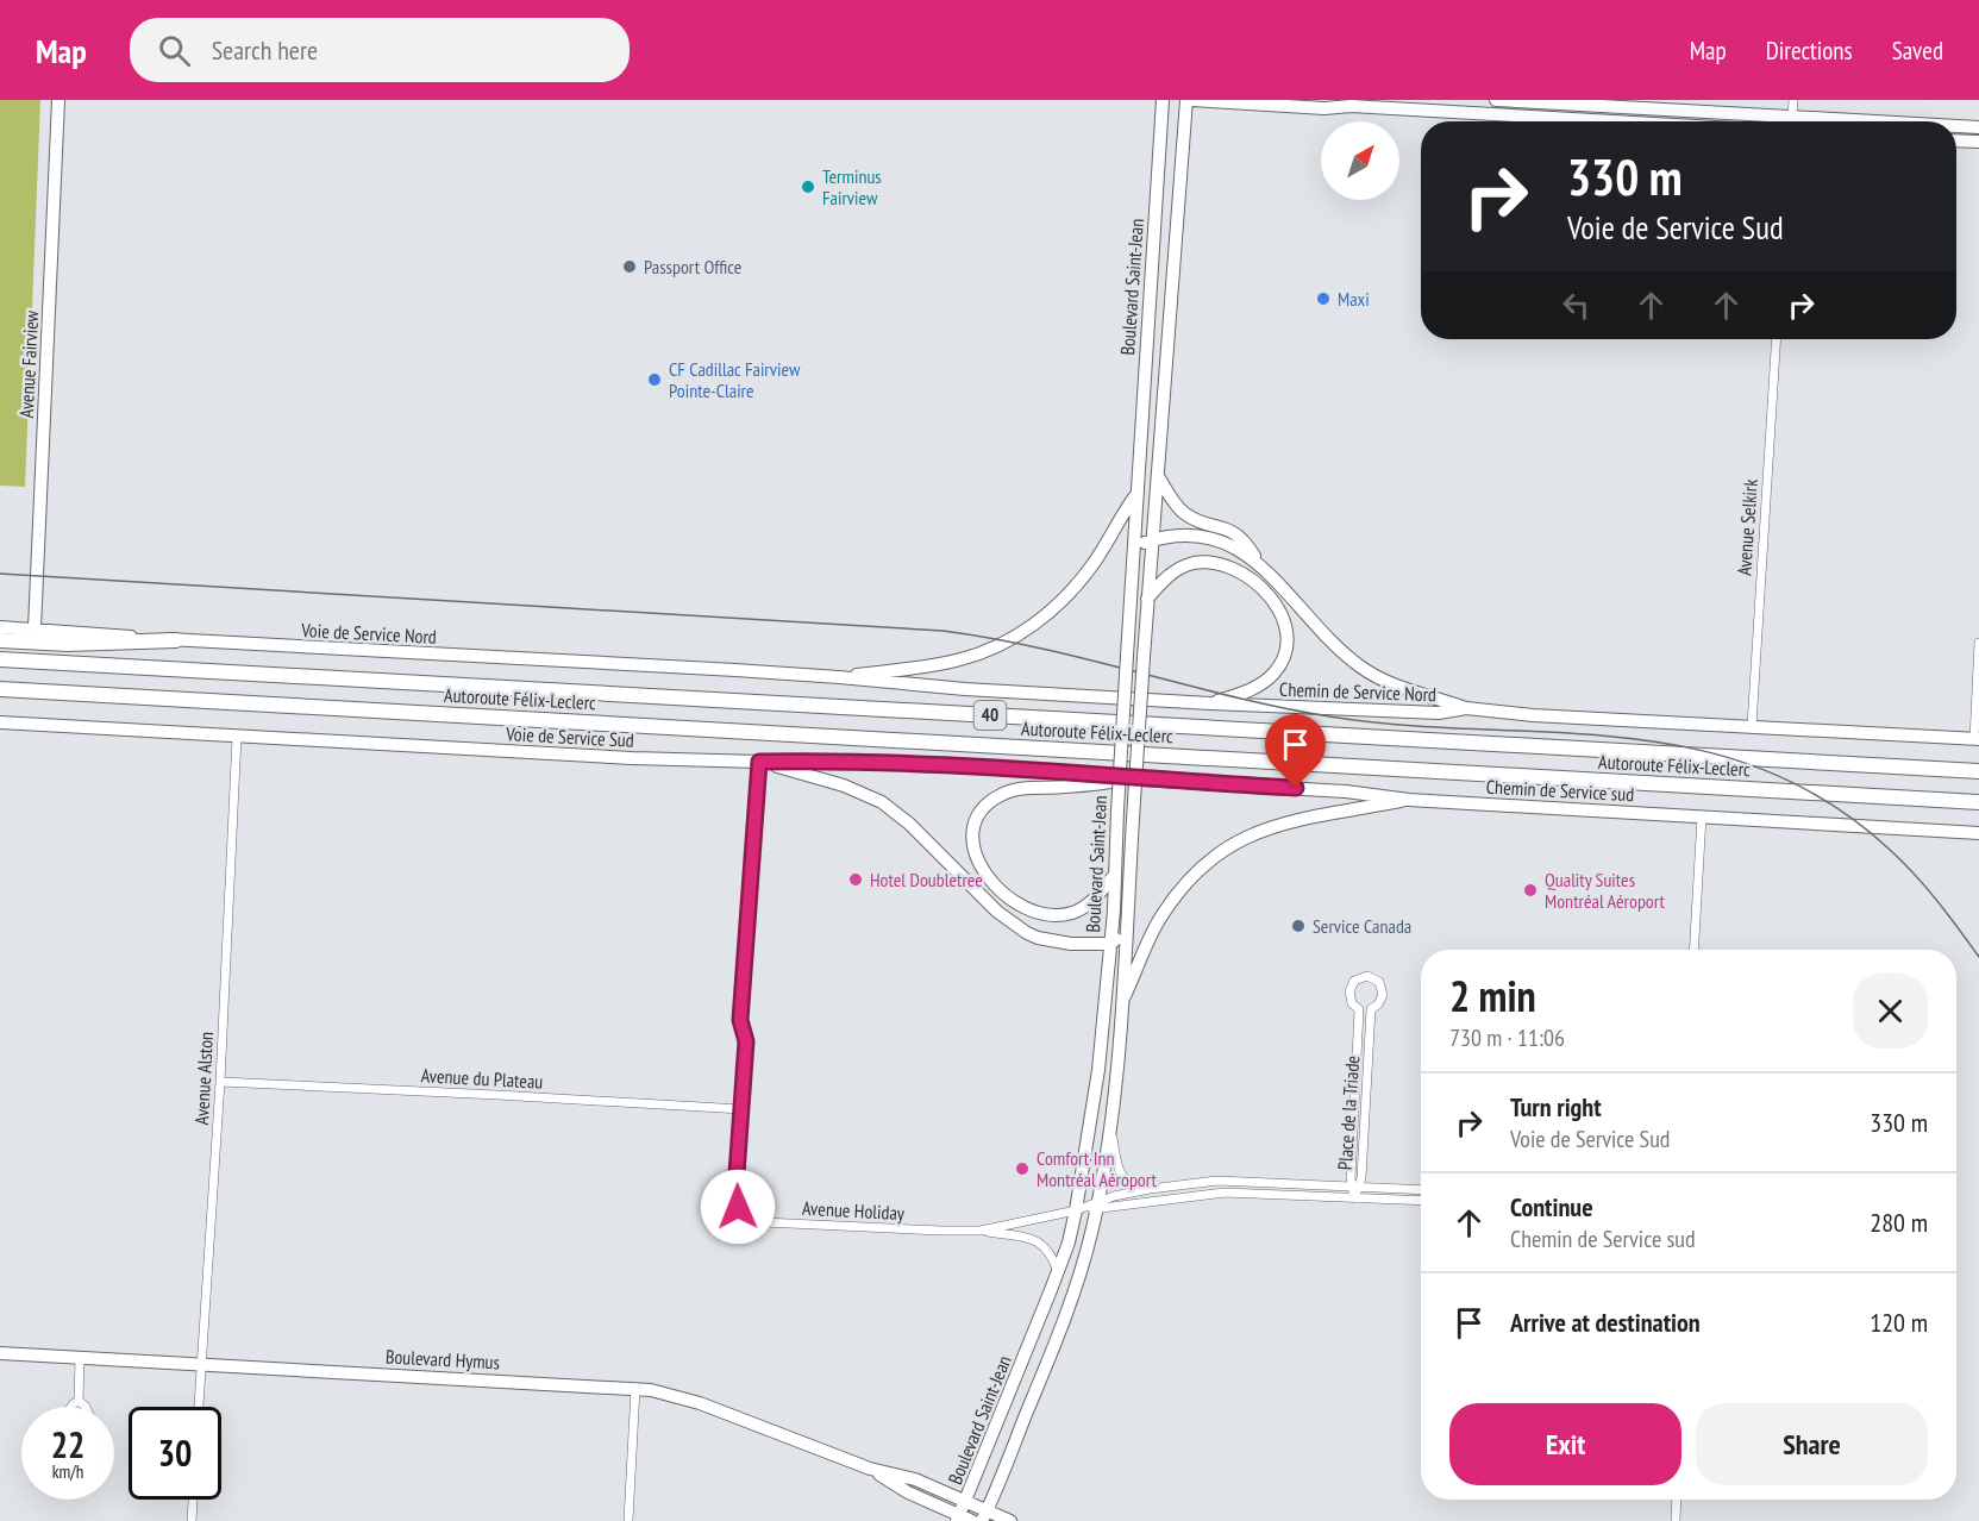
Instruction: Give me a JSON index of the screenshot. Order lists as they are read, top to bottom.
{
  "streets": {
    "highway": ["Autoroute Félix-Leclerc", "40"],
    "main road": [
      "Boulevard Saint-Jean",
      "Avenue Fairview",
      "Voie de Service Nord",
      "Chemin de Service Nord",
      "Voie de Service Sud",
      "Chemin de Service sud",
      "Boulevard Hymus"
    ],
    "street": [
      "Avenue Selkirk",
      "Avenue Alston",
      "Avenue du Plateau",
      "Place de la Triade",
      "Avenue Holiday"
    ]
  },
  "crossings": [
    ["Boulevard Saint-Jean", "Avenue Holiday"],
    ["Boulevard Saint-Jean", "Boulevard Hymus"],
    ["Avenue Fairview", "Voie de Service Nord"],
    ["Avenue Selkirk", "Chemin de Service Nord"],
    ["Voie de Service Nord", "Chemin de Service Nord"],
    ["Voie de Service Sud", "Chemin de Service sud"],
    ["Voie de Service Sud", "Avenue Alston"],
    ["Voie de Service Sud", "Avenue Holiday"],
    ["Avenue Alston", "Avenue du Plateau"],
    ["Avenue Alston", "Boulevard Hymus"],
    ["Avenue du Plateau", "Avenue Holiday"],
    ["Place de la Triade", "Avenue Holiday"]
  ],
  "places": [
    "Terminus Fairview",
    "Passport Office",
    "Maxi",
    "CF Cadillac Fairview Pointe-Claire",
    "Hotel Doubletree",
    "Quality Suites Montréal Aéroport",
    "Service Canada",
    "Comfort Inn Montréal Aéroport"
  ],
  "north": "top right",
  "page": {
    "header": "Map",
    "search": "Search here",
    "nav": ["Map", "Directions", "Saved"],
    "turn": ["330 m", "Voie de Service Sud"],
    "heading": ["2 min", "730 m · 11:06"],
    "list": [
      {
        "name": "Turn right",
        "note": "Voie de Service Sud",
        "value": "330 m"
      },
      {
        "name": "Continue",
        "note": "Chemin de Service sud",
        "value": "280 m"
      },
      {
        "name": "Arrive at destination",
        "value": "120 m"
      }
    ],
    "buttons": ["Exit", "Share"],
    "speed": "22 km/h",
    "limit": "30"
  }
}
